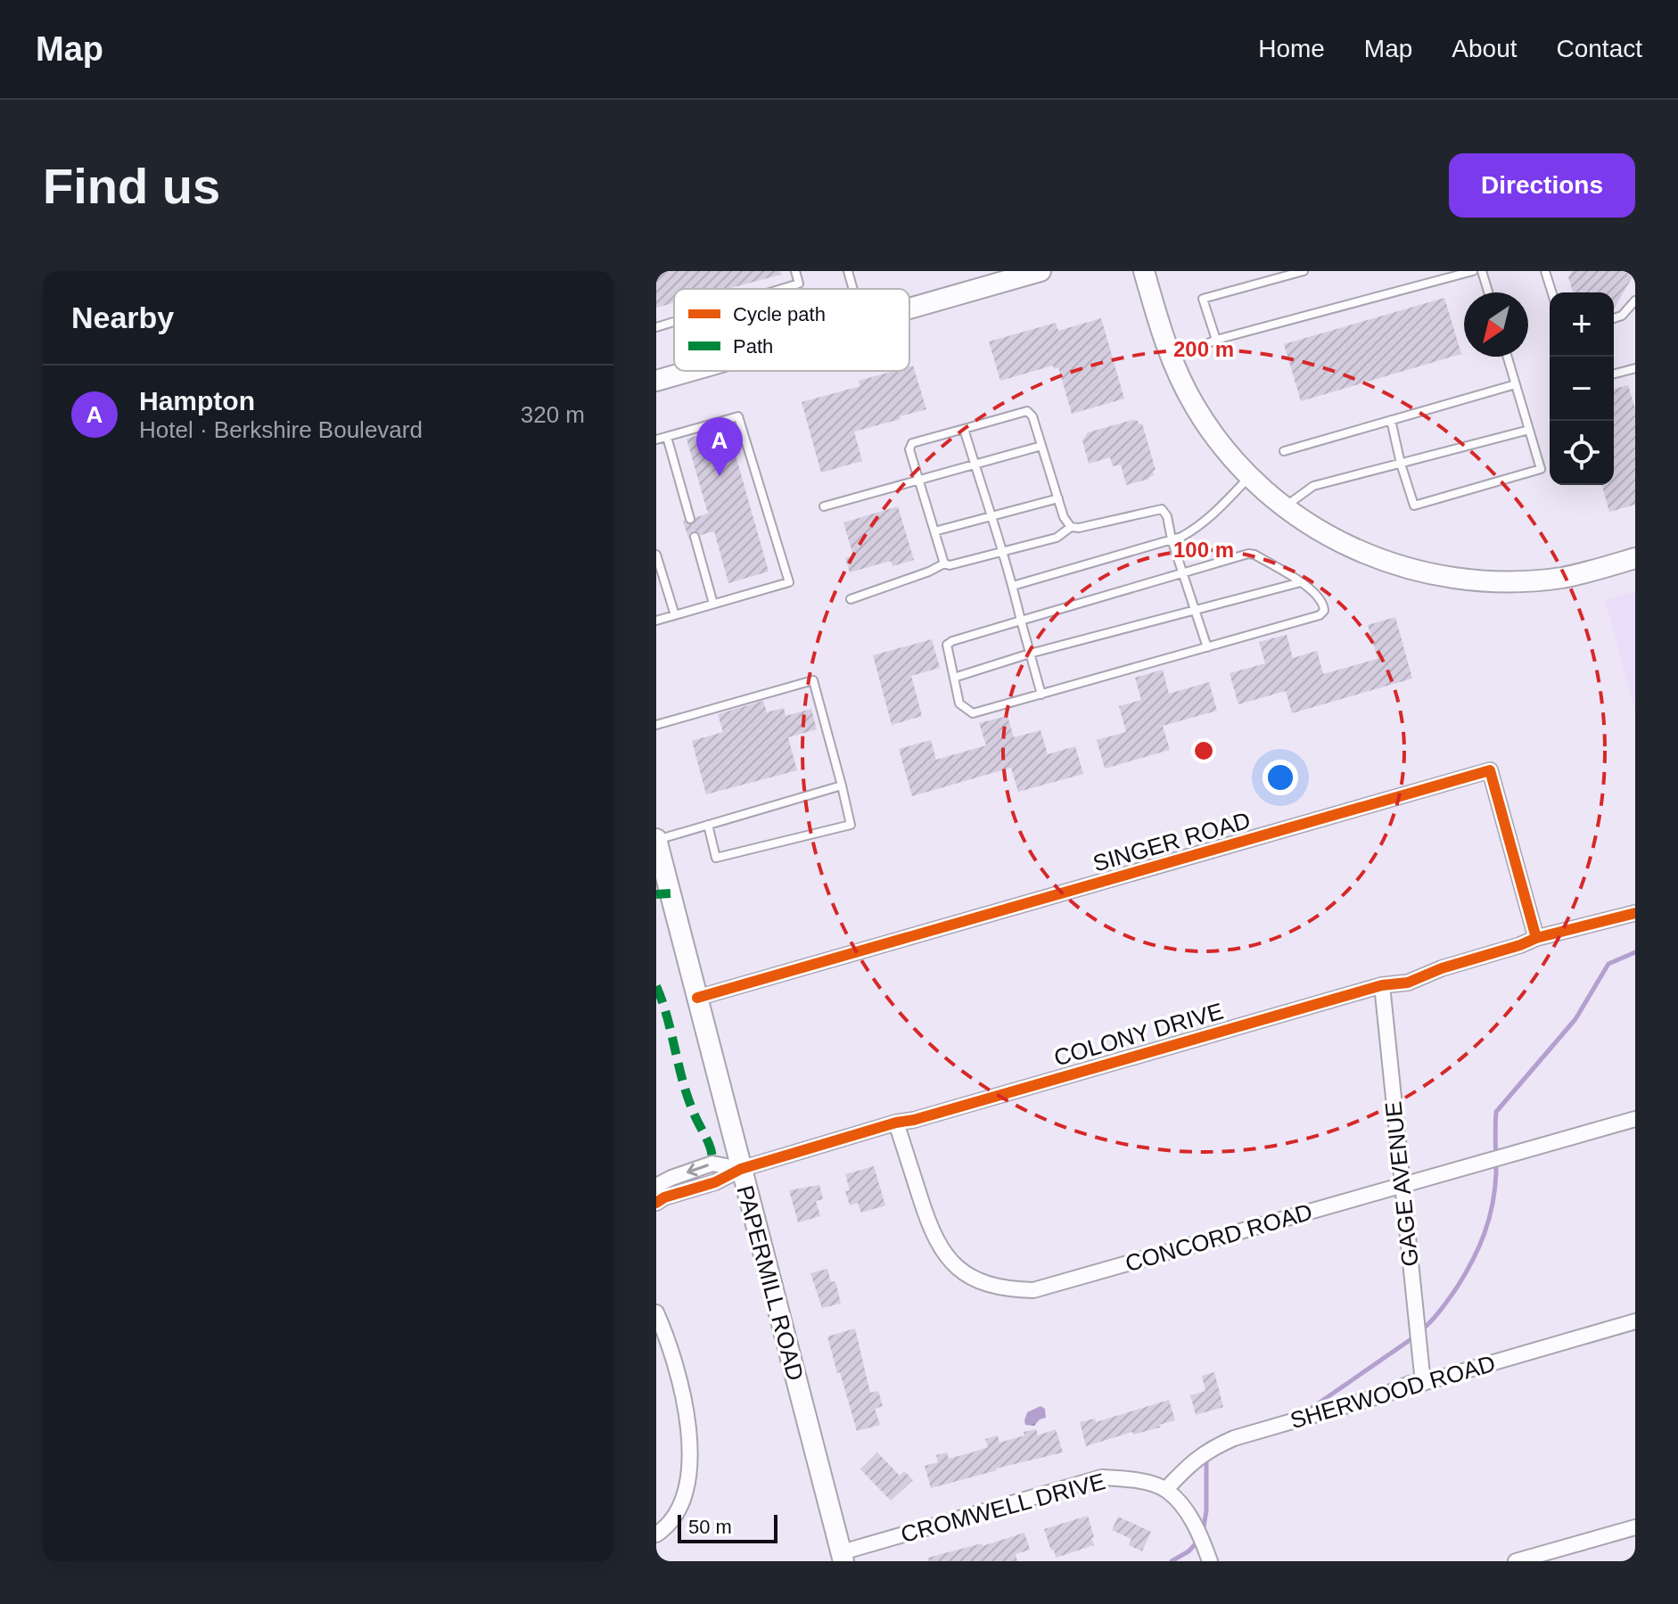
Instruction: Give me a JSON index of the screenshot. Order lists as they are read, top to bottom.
{
  "streets": {
    "main road": ["PAPERMILL ROAD"],
    "street": [
      "SINGER ROAD",
      "COLONY DRIVE",
      "GAGE AVENUE",
      "CONCORD ROAD",
      "SHERWOOD ROAD",
      "CROMWELL DRIVE"
    ]
  },
  "crossings": [
    ["SINGER ROAD", "COLONY DRIVE"],
    ["SINGER ROAD", "PAPERMILL ROAD"],
    ["COLONY DRIVE", "GAGE AVENUE"],
    ["COLONY DRIVE", "CONCORD ROAD"],
    ["COLONY DRIVE", "PAPERMILL ROAD"],
    ["GAGE AVENUE", "CONCORD ROAD"],
    ["GAGE AVENUE", "SHERWOOD ROAD"],
    ["PAPERMILL ROAD", "CROMWELL DRIVE"],
    ["SHERWOOD ROAD", "CROMWELL DRIVE"]
  ],
  "legend": ["Cycle path", "Path"],
  "scale_bar": "50 m",
  "north": "bottom left",
  "page": {
    "header": "Map",
    "nav": [
      "Home",
      "Map",
      "About",
      "Contact"
    ],
    "buttons": "Directions",
    "title": "Find us",
    "heading": "Nearby",
    "map_buttons": ["+", "−"],
    "list": [
      {
        "mark": "A",
        "name": "Hampton",
        "note": "Hotel · Berkshire Boulevard",
        "value": "320 m"
      }
    ],
    "pins": "A",
    "scale": "50 m"
  },
  "rings": ["200 m", "100 m"]
}
